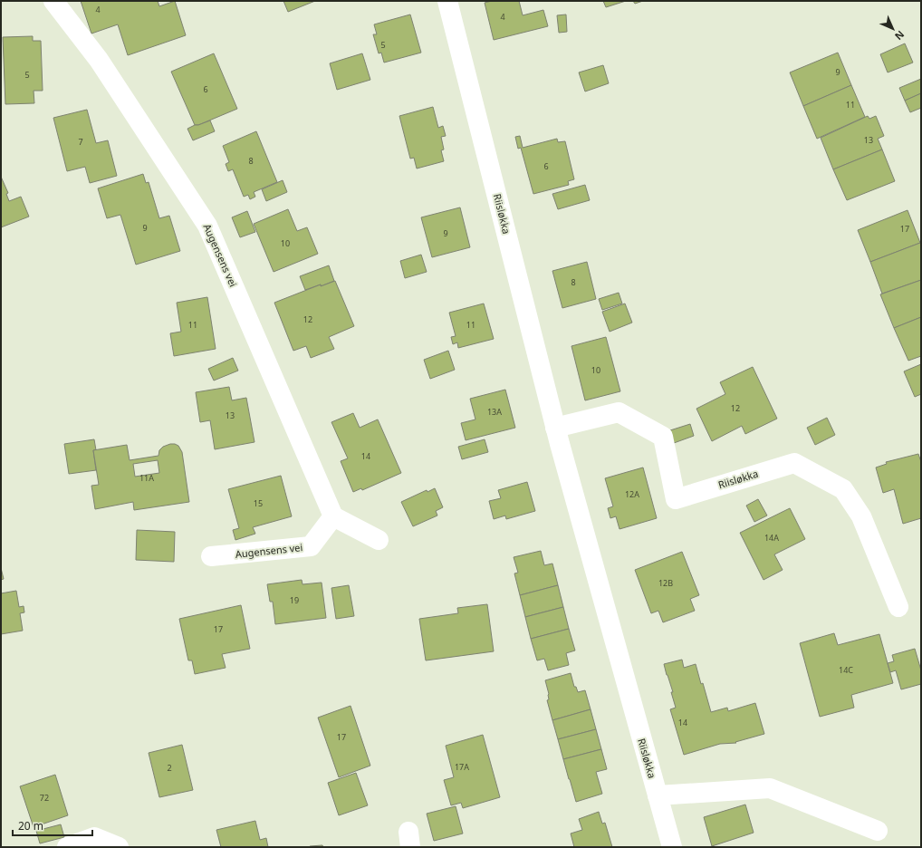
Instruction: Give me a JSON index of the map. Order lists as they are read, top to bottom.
{
  "streets": {
    "street": ["Riisløkka", "Augensens vei"]
  },
  "house_numbers": [
    "4",
    "4",
    "5",
    "9",
    "5",
    "6",
    "11",
    "13",
    "7",
    "8",
    "6",
    "9",
    "17",
    "9",
    "10",
    "8",
    "12",
    "11",
    "11",
    "10",
    "12",
    "13A",
    "13",
    "14",
    "11A",
    "12A",
    "15",
    "14A",
    "12B",
    "19",
    "17",
    "14C",
    "14",
    "17",
    "17A",
    "2",
    "72"
  ],
  "scale_bar": "20 m",
  "north": "bottom right"
}
